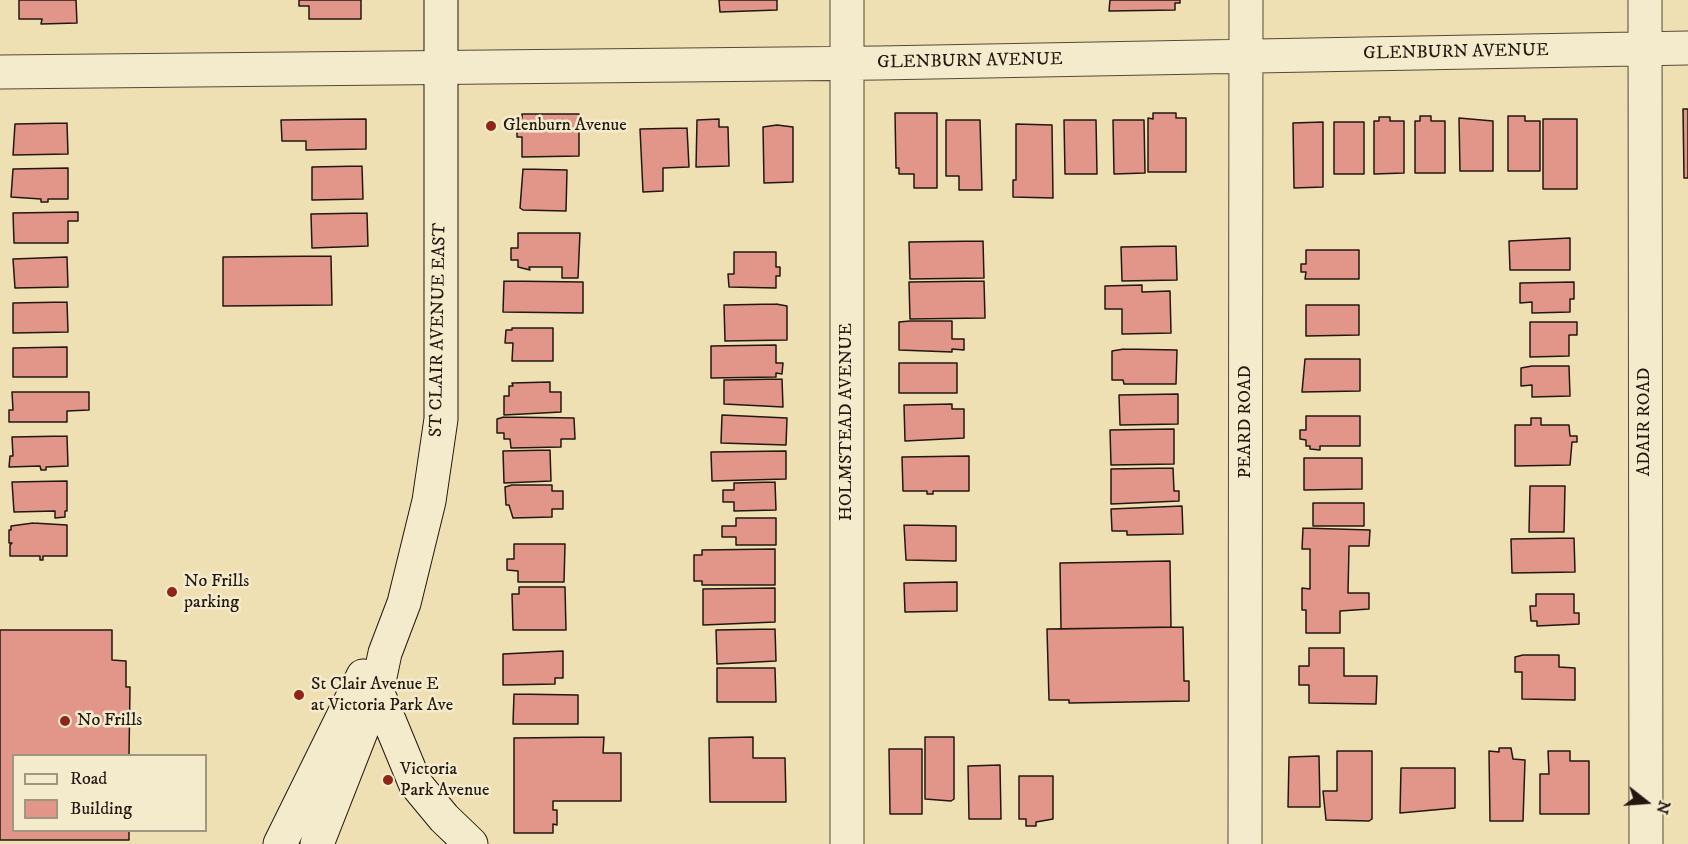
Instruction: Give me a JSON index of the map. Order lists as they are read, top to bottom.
{
  "streets": {
    "street": [
      "GLENBURN AVENUE",
      "ST CLAIR AVENUE EAST",
      "HOLMSTEAD AVENUE",
      "PEARD ROAD",
      "ADAIR ROAD"
    ]
  },
  "crossings": [
    ["GLENBURN AVENUE", "ST CLAIR AVENUE EAST"],
    ["GLENBURN AVENUE", "HOLMSTEAD AVENUE"],
    ["GLENBURN AVENUE", "PEARD ROAD"],
    ["GLENBURN AVENUE", "ADAIR ROAD"]
  ],
  "places": [
    "Glenburn Avenue",
    "No Frills parking",
    "St Clair Avenue E at Victoria Park Ave",
    "No Frills",
    "Victoria Park Avenue"
  ],
  "legend": ["Road", "Building"],
  "north": "right"
}
